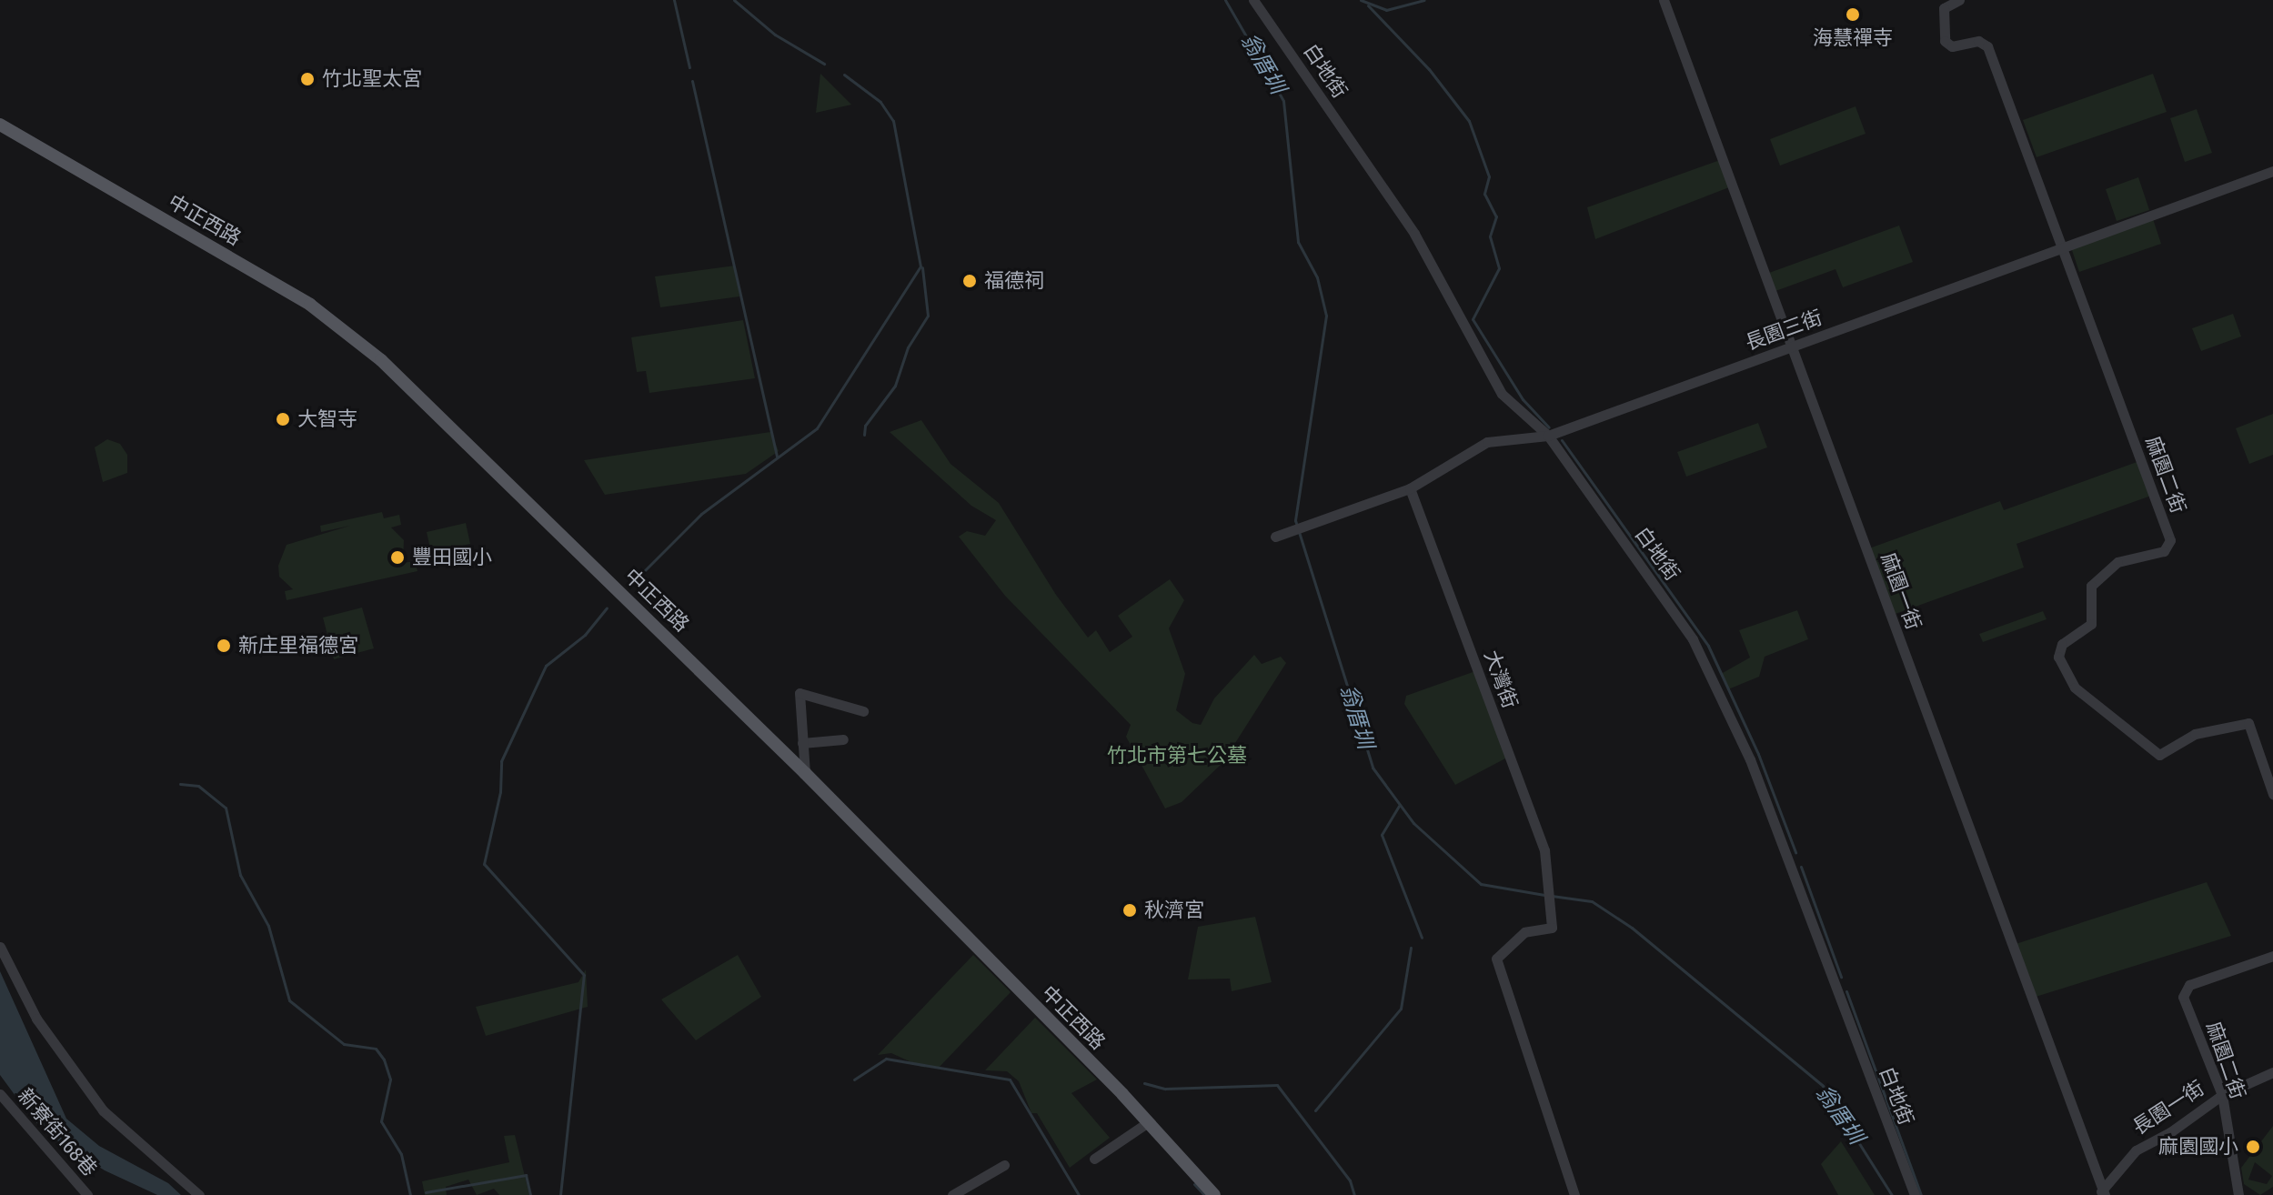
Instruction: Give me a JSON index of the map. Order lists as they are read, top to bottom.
{
  "streets": {
    "main road": ["中正西路"],
    "street": [
      "白地街",
      "長園三街",
      "麻園二街",
      "麻園一街",
      "大灣街",
      "長園一街",
      "新寮街168巷"
    ]
  },
  "crossings": [
    ["白地街", "長園三街"],
    ["長園三街", "麻園二街"],
    ["長園三街", "麻園一街"],
    ["長園三街", "大灣街"],
    ["麻園二街", "長園一街"],
    ["麻園一街", "長園一街"]
  ],
  "water": ["翁厝圳"],
  "parks": ["竹北市第七公墓"],
  "places": [
    "海慧禪寺",
    "竹北聖太宮",
    "福德祠",
    "大智寺",
    "豐田國小",
    "新庄里福德宮",
    "秋濟宮",
    "麻園國小"
  ]
}
